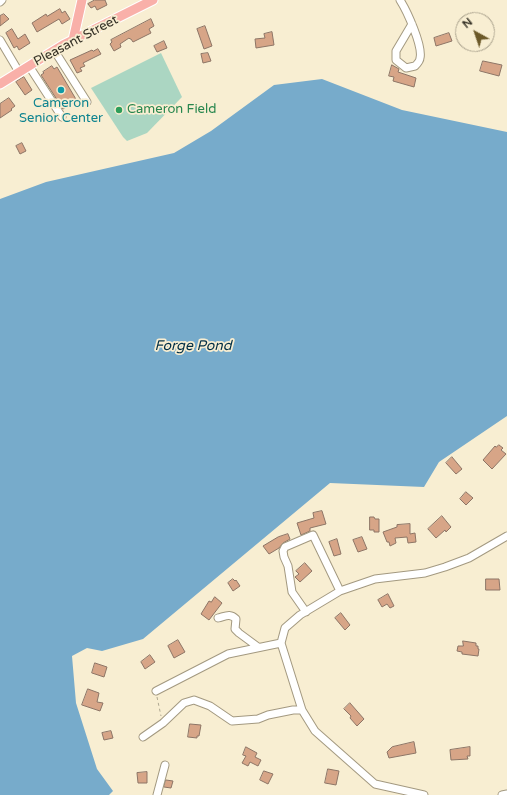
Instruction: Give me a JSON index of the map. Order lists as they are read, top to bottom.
{
  "streets": {
    "main road": ["Pleasant Street"]
  },
  "water": ["Forge Pond"],
  "places": ["Cameron Senior Center", "Cameron Field"],
  "north": "top left"
}
